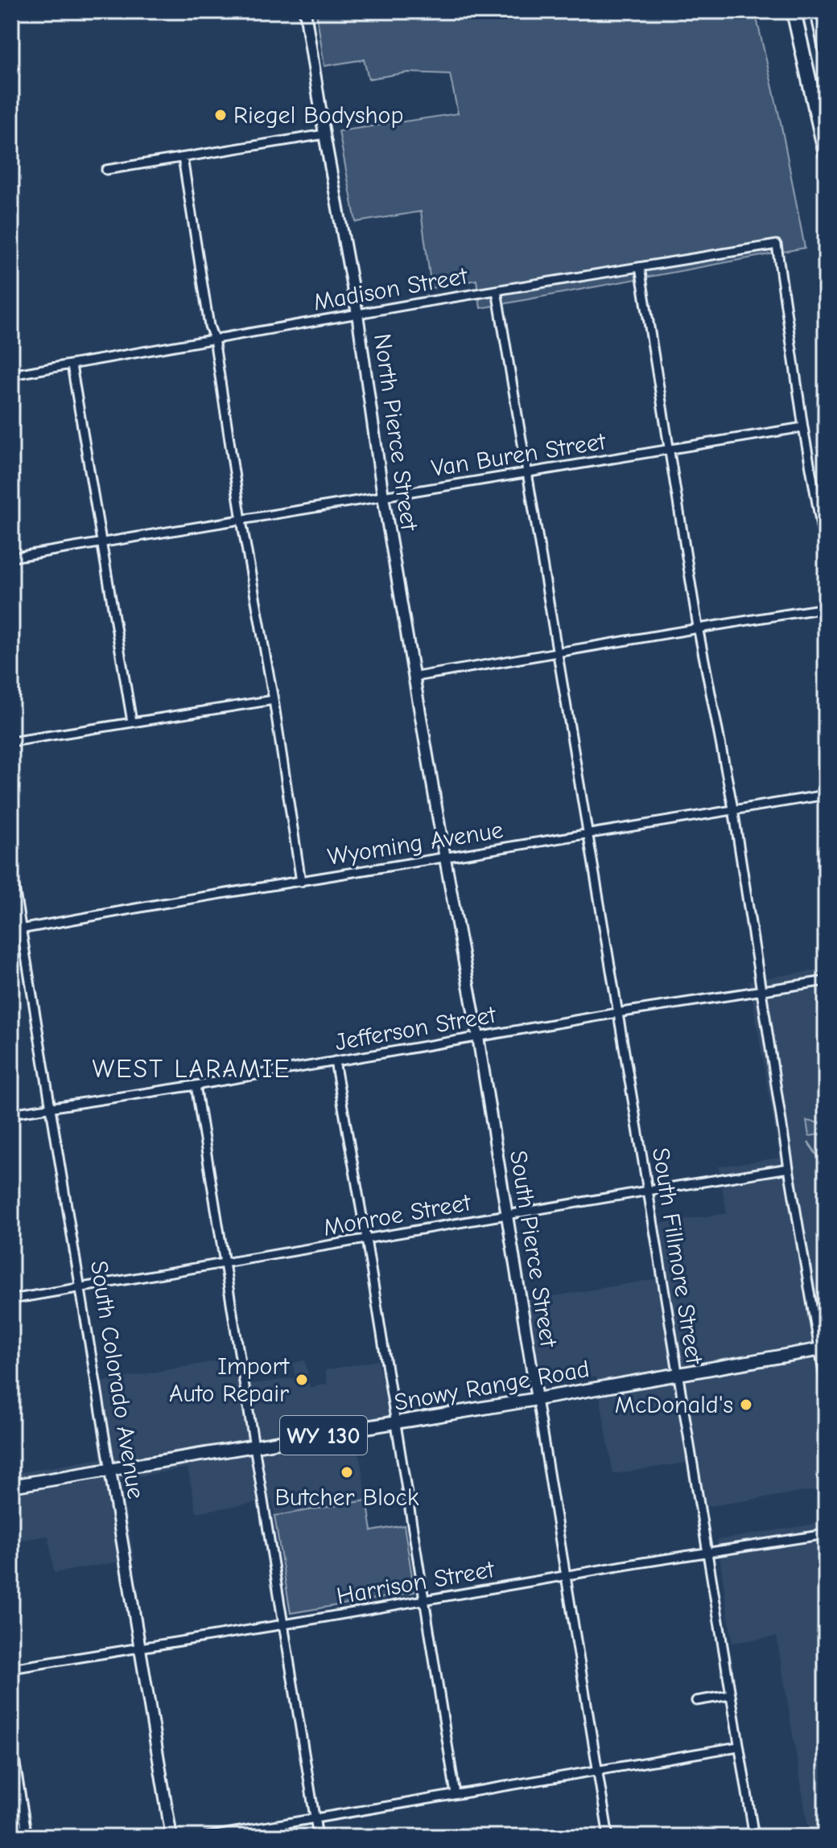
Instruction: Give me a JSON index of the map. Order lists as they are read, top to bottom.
{
  "streets": {
    "main road": [
      "North Pierce Street",
      "South Pierce Street",
      "South Colorado Avenue",
      "Snowy Range Road",
      "WY 130"
    ],
    "street": [
      "Madison Street",
      "Van Buren Street",
      "Wyoming Avenue",
      "Jefferson Street",
      "Monroe Street",
      "South Fillmore Street",
      "Harrison Street"
    ]
  },
  "crossings": [
    ["Madison Street", "North Pierce Street"],
    ["Madison Street", "Van Buren Street"],
    ["Madison Street", "South Fillmore Street"],
    ["North Pierce Street", "Van Buren Street"],
    ["North Pierce Street", "Wyoming Avenue"],
    ["North Pierce Street", "South Pierce Street"],
    ["Van Buren Street", "South Fillmore Street"],
    ["Wyoming Avenue", "South Pierce Street"],
    ["Wyoming Avenue", "South Fillmore Street"],
    ["Wyoming Avenue", "South Colorado Avenue"],
    ["Jefferson Street", "South Pierce Street"],
    ["Jefferson Street", "South Fillmore Street"],
    ["Jefferson Street", "South Colorado Avenue"],
    ["Monroe Street", "South Pierce Street"],
    ["Monroe Street", "South Fillmore Street"],
    ["Monroe Street", "South Colorado Avenue"],
    ["South Pierce Street", "Snowy Range Road"],
    ["South Pierce Street", "Harrison Street"],
    ["South Fillmore Street", "Snowy Range Road"],
    ["South Fillmore Street", "Harrison Street"],
    ["South Colorado Avenue", "Snowy Range Road"],
    ["South Colorado Avenue", "Harrison Street"]
  ],
  "districts": ["WEST LARAMIE"],
  "places": [
    "Riegel Bodyshop",
    "Import Auto Repair",
    "McDonald's",
    "Butcher Block"
  ]
}
